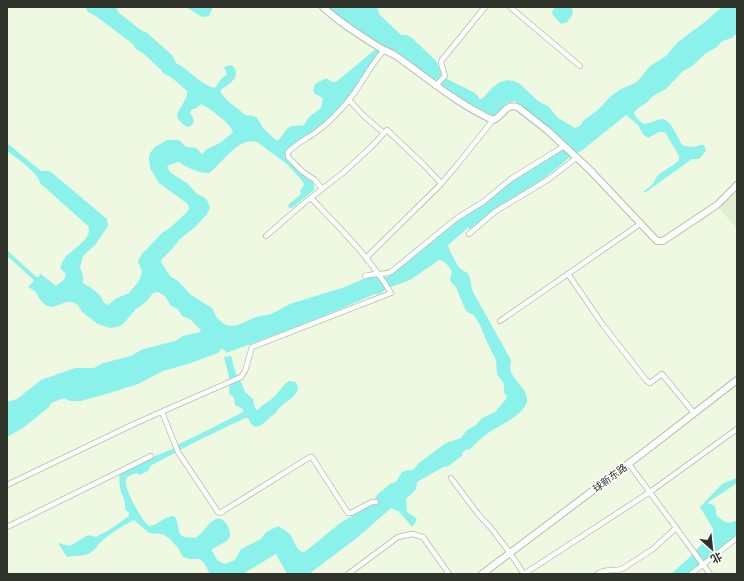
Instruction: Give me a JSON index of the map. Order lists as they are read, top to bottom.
{
  "streets": {
    "street": ["球新东路"]
  },
  "north": "bottom right"
}
